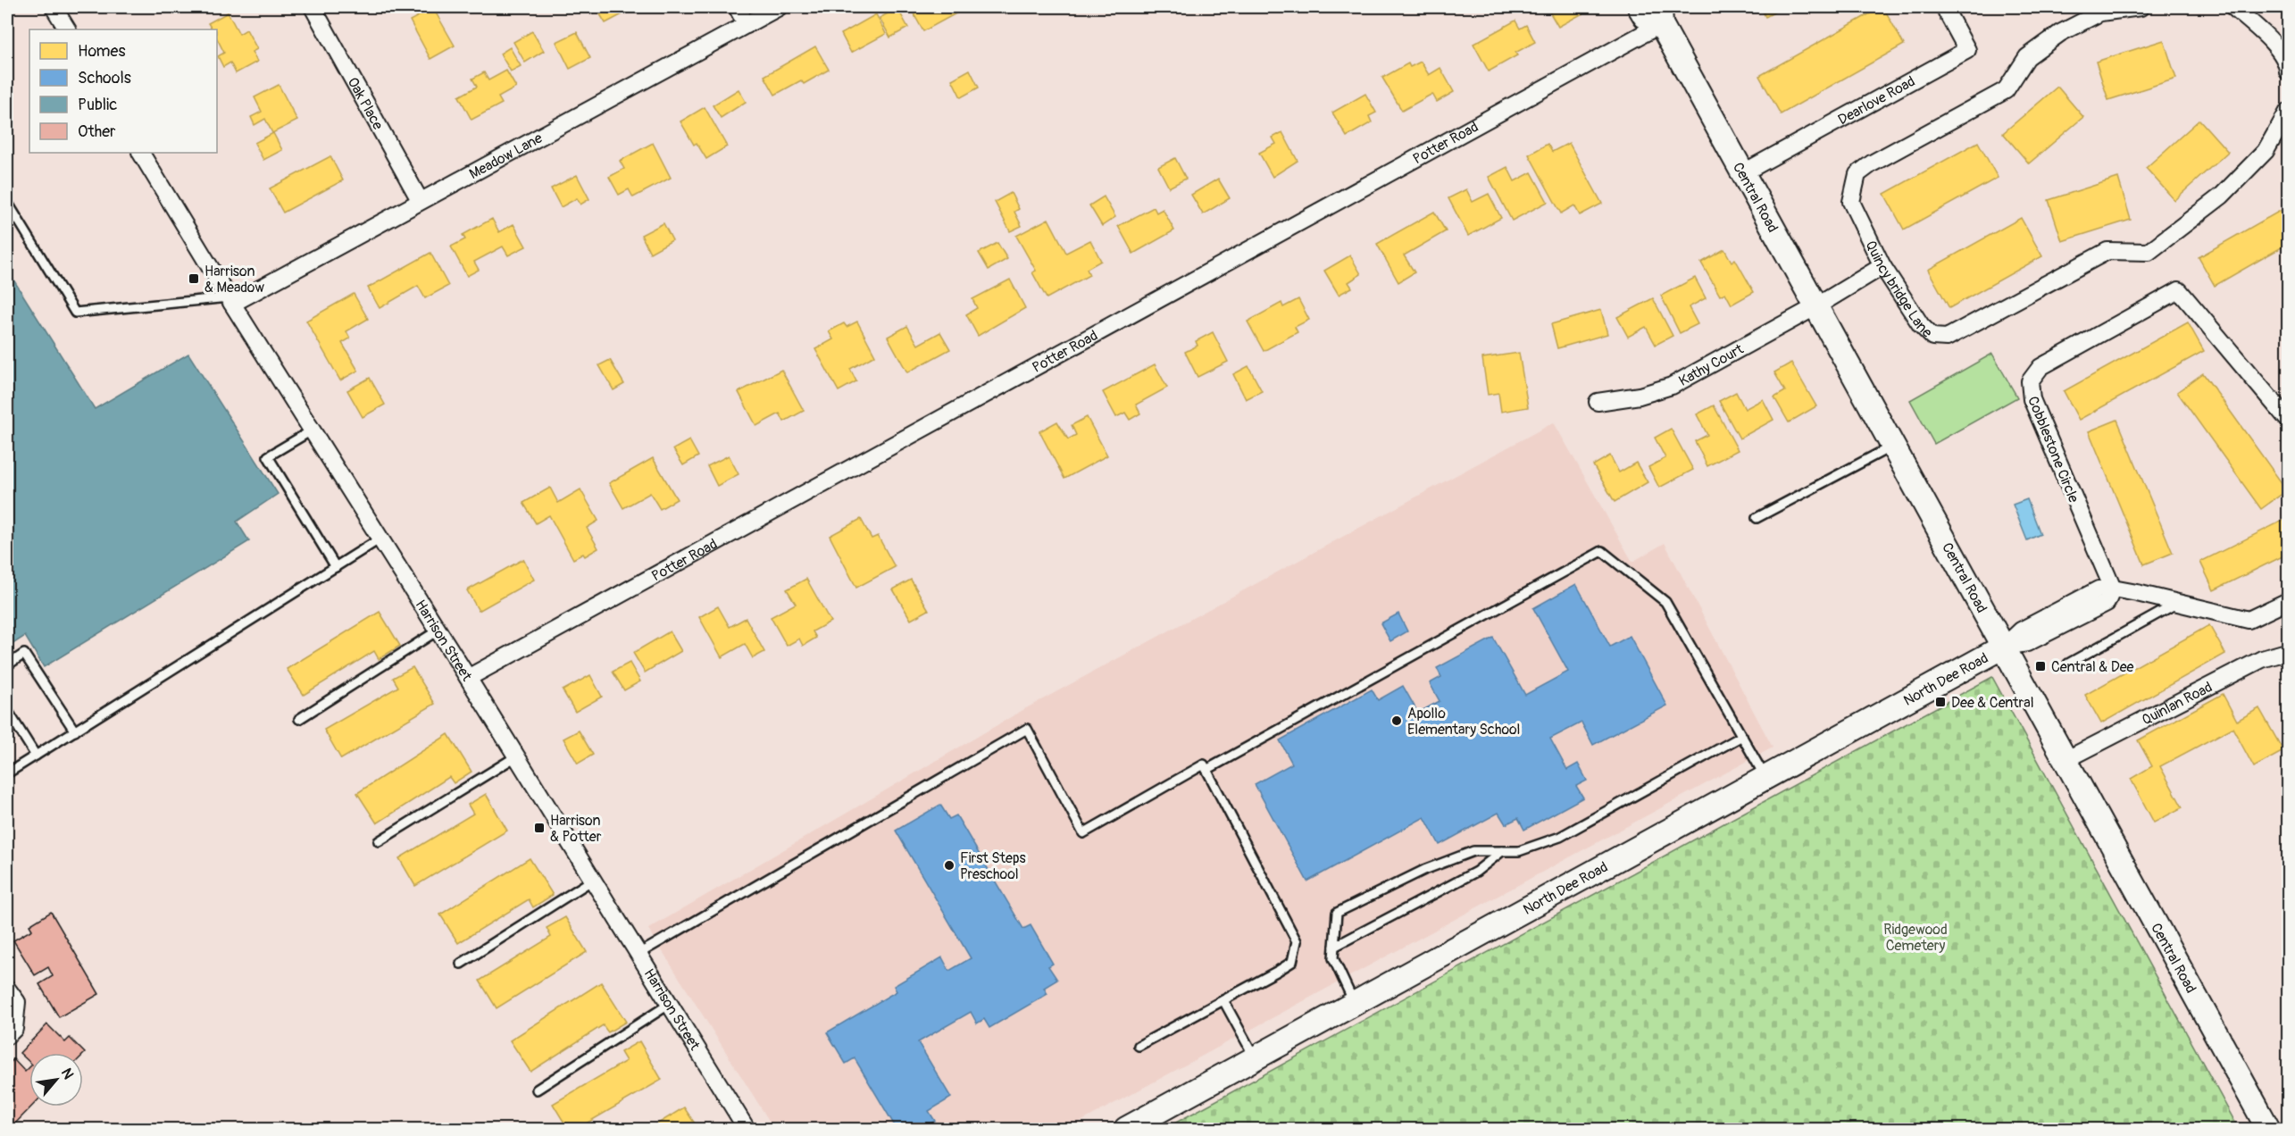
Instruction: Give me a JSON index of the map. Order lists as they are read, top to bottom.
{
  "streets": {
    "main road": ["Central Road", "North Dee Road"],
    "street": [
      "Dearlove Road",
      "Oak Place",
      "Potter Road",
      "Meadow Lane",
      "Quincy bridge Lane",
      "Kathy Court",
      "Cobblestone Circle",
      "Harrison Street",
      "Quinlan Road"
    ]
  },
  "crossings": [
    ["Dearlove Road", "Central Road"],
    ["Oak Place", "Meadow Lane"],
    ["Potter Road", "Central Road"],
    ["Potter Road", "Harrison Street"],
    ["Meadow Lane", "Harrison Street"],
    ["Central Road", "Quincy bridge Lane"],
    ["Central Road", "Kathy Court"],
    ["Central Road", "North Dee Road"],
    ["Central Road", "Quinlan Road"],
    ["Quincy bridge Lane", "Kathy Court"]
  ],
  "parks": ["Ridgewood Cemetery"],
  "places": {
    "transit": [
      "Harrison & Meadow",
      "Central & Dee",
      "Dee & Central",
      "Harrison & Potter"
    ],
    "other": ["Apollo Elementary School", "First Steps Preschool"]
  },
  "legend": [
    "Homes",
    "Schools",
    "Public",
    "Other"
  ],
  "north": "top right"
}
